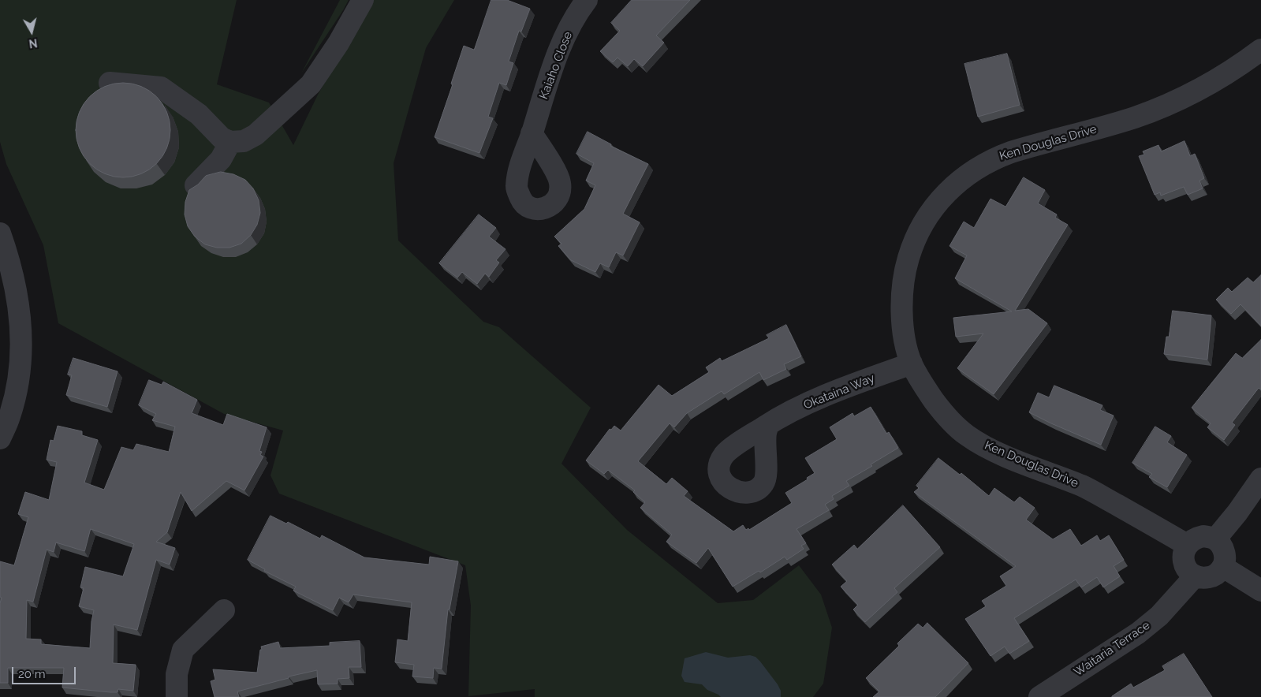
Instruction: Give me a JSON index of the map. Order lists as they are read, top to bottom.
{
  "streets": {
    "street": [
      "Kaiaho Close",
      "Ken Douglas Drive",
      "Okataina Way",
      "Waitaria Terrace"
    ]
  },
  "crossings": [
    ["Ken Douglas Drive", "Okataina Way"],
    ["Ken Douglas Drive", "Waitaria Terrace"]
  ],
  "scale_bar": "20 m",
  "north": "bottom"
}
